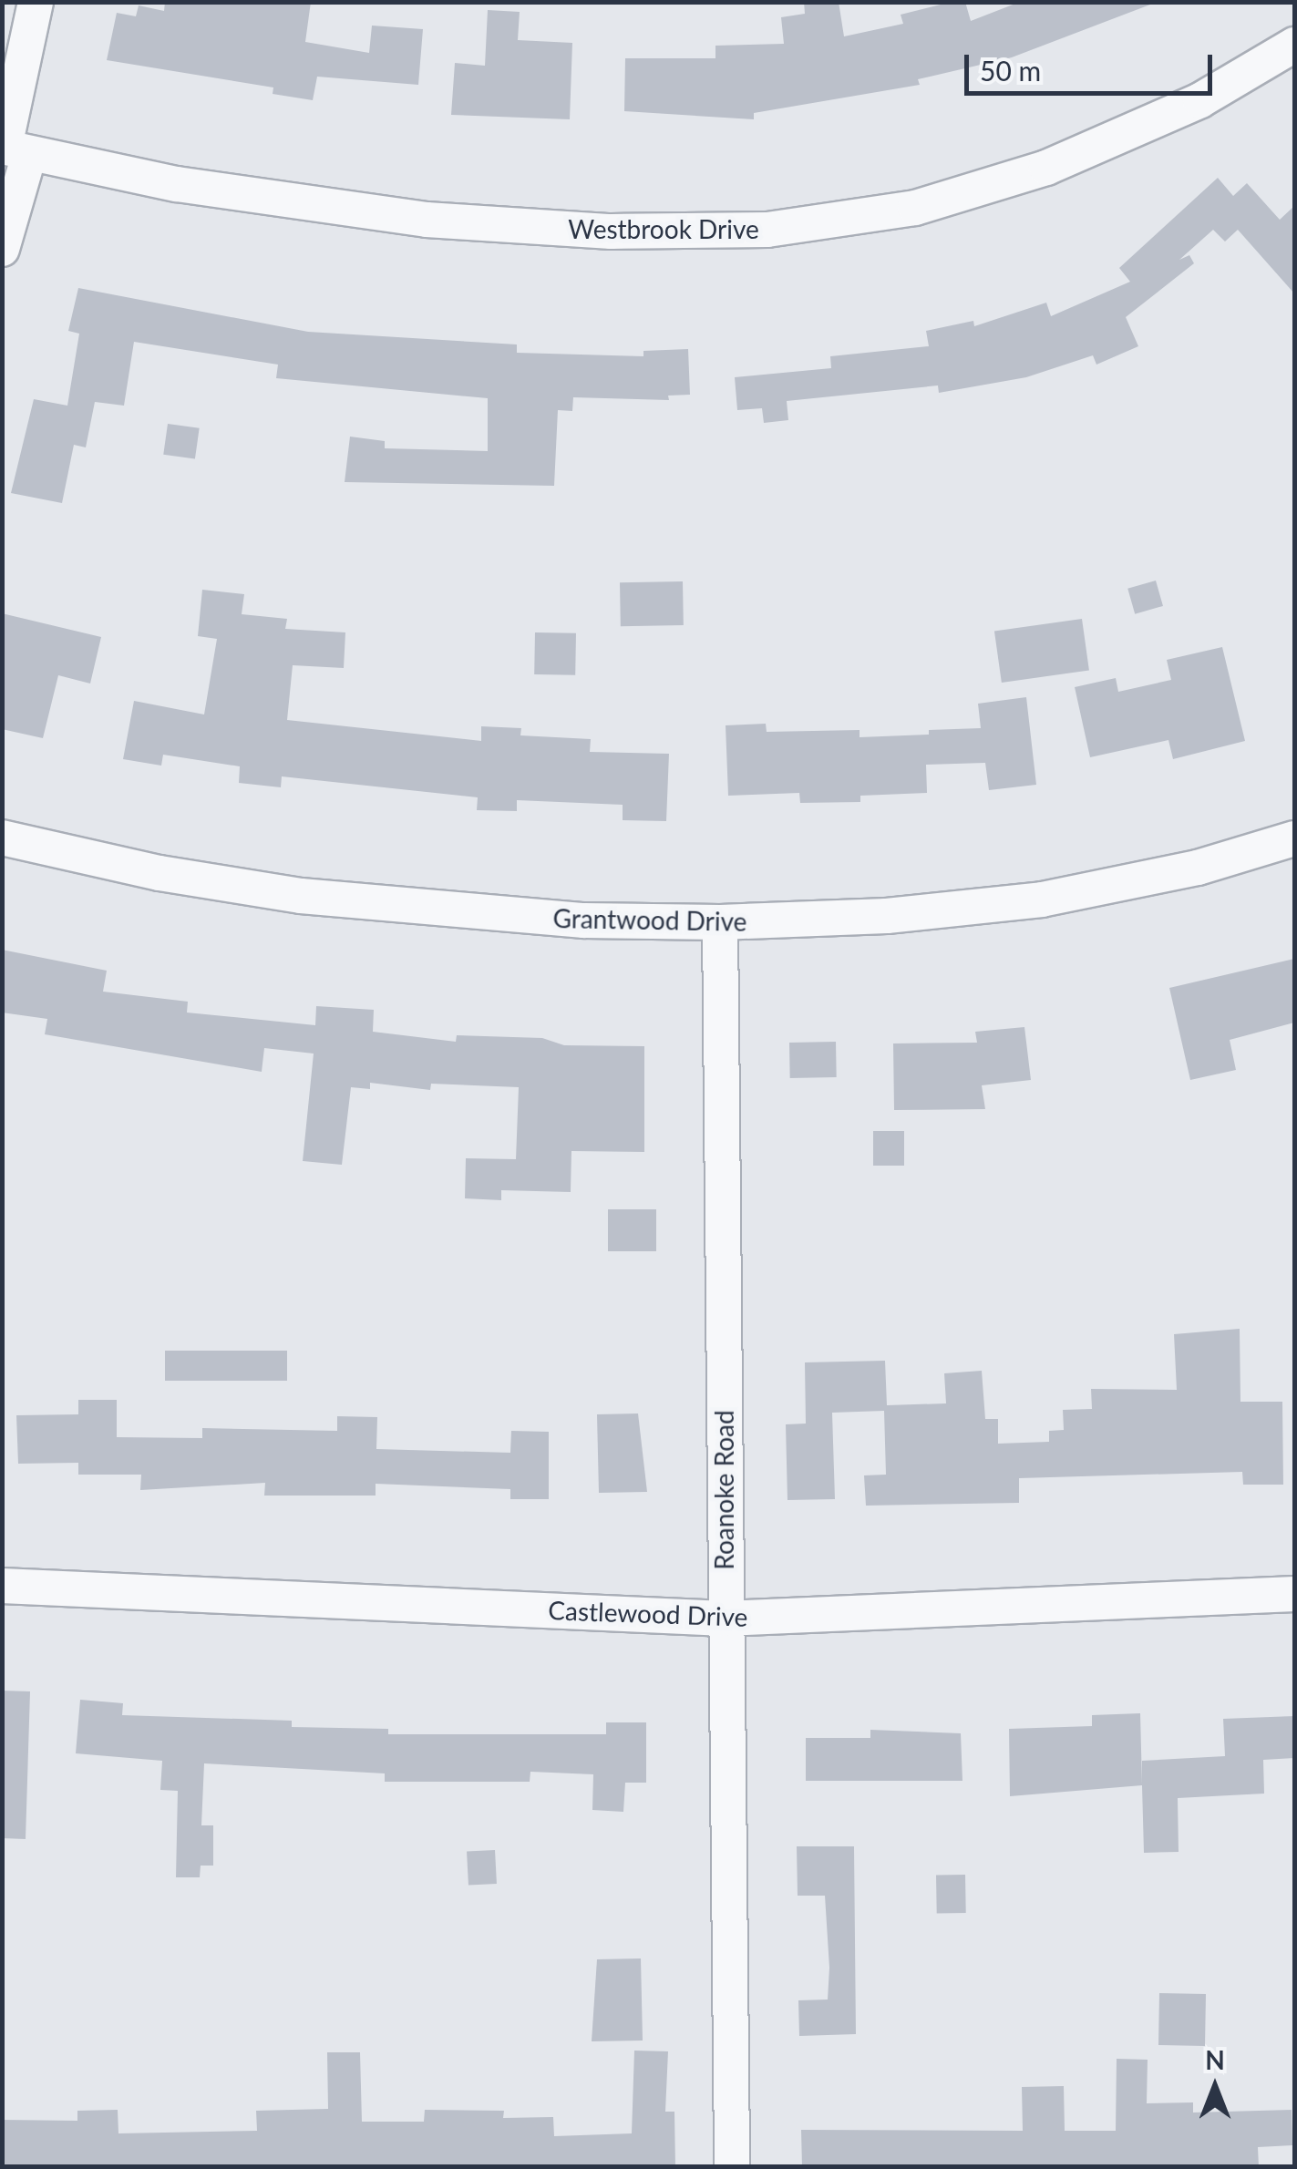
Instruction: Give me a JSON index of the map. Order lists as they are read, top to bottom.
{
  "streets": {
    "street": [
      "Westbrook Drive",
      "Grantwood Drive",
      "Roanoke Road",
      "Castlewood Drive"
    ]
  },
  "crossings": [
    ["Grantwood Drive", "Roanoke Road"],
    ["Roanoke Road", "Castlewood Drive"]
  ],
  "scale_bar": "50 m",
  "north": "top"
}
